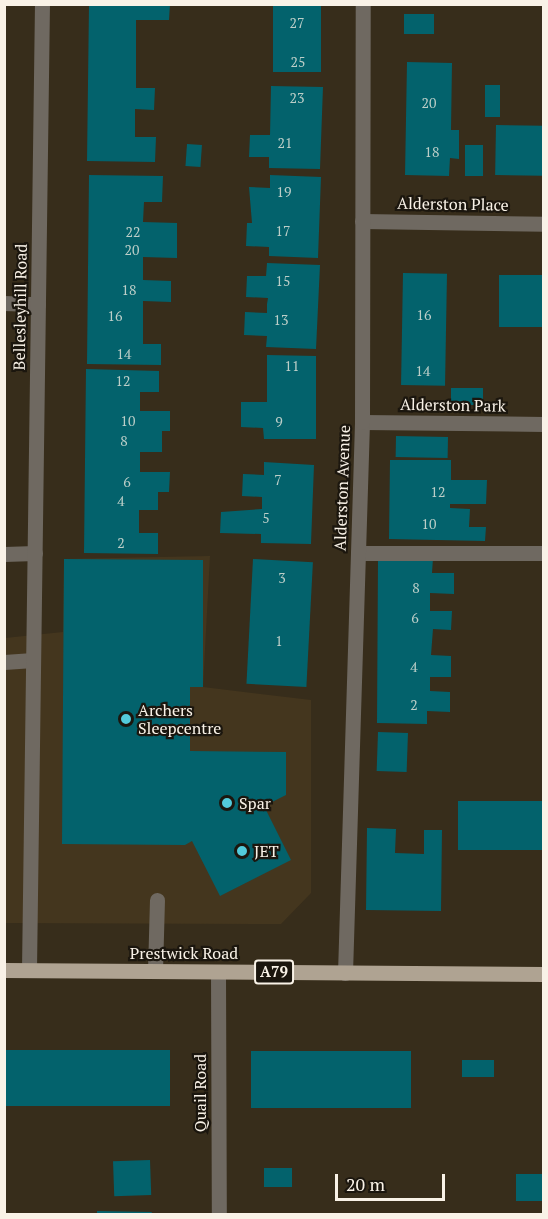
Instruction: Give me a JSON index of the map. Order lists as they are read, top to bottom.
{
  "streets": {
    "main road": ["Prestwick Road", "A79"],
    "street": [
      "Alderston Place",
      "Bellesleyhill Road",
      "Alderston Park",
      "Alderston Avenue",
      "Quail Road"
    ]
  },
  "crossings": [
    ["Alderston Place", "Alderston Avenue"],
    ["Bellesleyhill Road", "Prestwick Road"],
    ["Alderston Park", "Alderston Avenue"],
    ["Alderston Avenue", "Prestwick Road"],
    ["Prestwick Road", "Quail Road"]
  ],
  "places": ["Archers Sleepcentre", "Spar", "JET"],
  "house_numbers": [
    "27",
    "25",
    "23",
    "20",
    "21",
    "18",
    "19",
    "17",
    "22",
    "20",
    "15",
    "18",
    "16",
    "16",
    "13",
    "14",
    "11",
    "14",
    "12",
    "10",
    "9",
    "8",
    "7",
    "6",
    "12",
    "4",
    "5",
    "10",
    "2",
    "3",
    "8",
    "6",
    "1",
    "4",
    "2"
  ],
  "scale_bar": "20 m"
}
